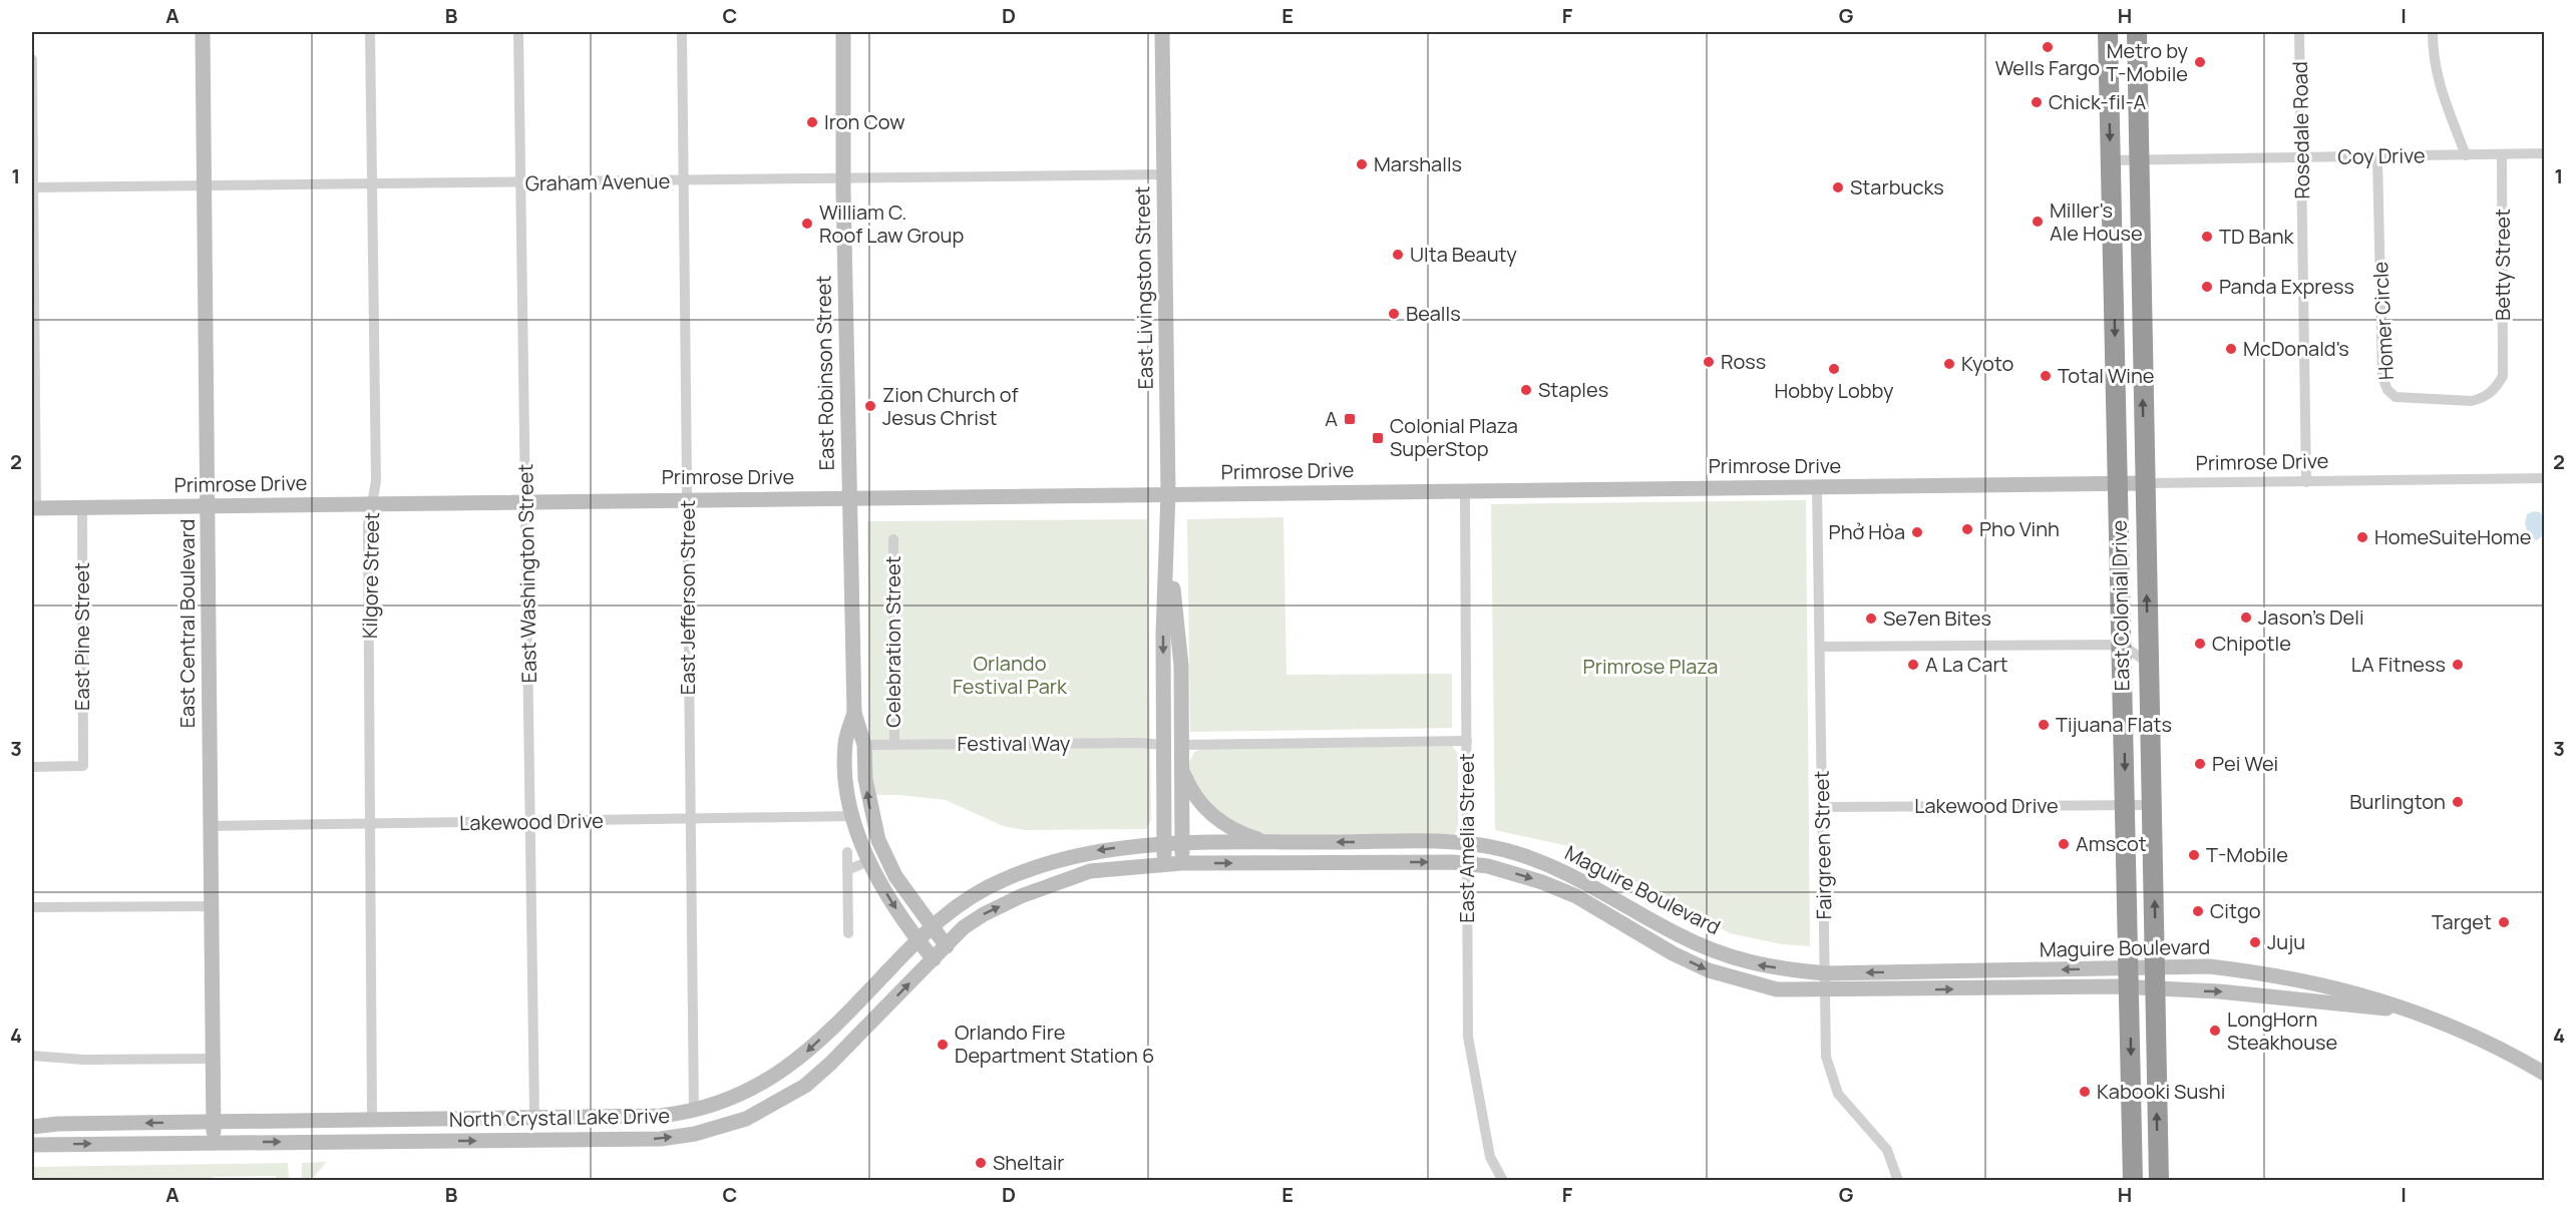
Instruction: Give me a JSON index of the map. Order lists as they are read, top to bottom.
{
  "streets": {
    "highway": ["East Colonial Drive"],
    "main road": [
      "East Livingston Street",
      "East Robinson Street",
      "Primrose Drive",
      "East Central Boulevard",
      "Maguire Boulevard",
      "North Crystal Lake Drive"
    ],
    "street": [
      "Rosedale Road",
      "Coy Drive",
      "Graham Avenue",
      "Betty Street",
      "Homer Circle",
      "East Washington Street",
      "Kilgore Street",
      "East Jefferson Street",
      "East Pine Street",
      "Celebration Street",
      "Festival Way",
      "Lakewood Drive",
      "East Amelia Street",
      "Fairgreen Street"
    ]
  },
  "crossings": [
    ["Rosedale Road", "Coy Drive"],
    ["Rosedale Road", "Primrose Drive"],
    ["Coy Drive", "Betty Street"],
    ["Coy Drive", "Homer Circle"],
    ["Coy Drive", "East Colonial Drive"],
    ["Graham Avenue", "East Livingston Street"],
    ["Graham Avenue", "East Robinson Street"],
    ["Graham Avenue", "East Washington Street"],
    ["Graham Avenue", "Kilgore Street"],
    ["Graham Avenue", "East Jefferson Street"],
    ["Graham Avenue", "East Central Boulevard"],
    ["Betty Street", "Homer Circle"],
    ["East Livingston Street", "Primrose Drive"],
    ["East Livingston Street", "Festival Way"],
    ["East Livingston Street", "Maguire Boulevard"],
    ["East Robinson Street", "Primrose Drive"],
    ["East Robinson Street", "Festival Way"],
    ["East Robinson Street", "Lakewood Drive"],
    ["East Robinson Street", "Maguire Boulevard"],
    ["East Robinson Street", "North Crystal Lake Drive"],
    ["Primrose Drive", "East Washington Street"],
    ["Primrose Drive", "Kilgore Street"],
    ["Primrose Drive", "East Jefferson Street"],
    ["Primrose Drive", "East Colonial Drive"],
    ["Primrose Drive", "East Central Boulevard"],
    ["Primrose Drive", "East Pine Street"],
    ["Primrose Drive", "East Amelia Street"],
    ["Primrose Drive", "Fairgreen Street"],
    ["East Washington Street", "Lakewood Drive"],
    ["East Washington Street", "North Crystal Lake Drive"],
    ["Kilgore Street", "Lakewood Drive"],
    ["Kilgore Street", "North Crystal Lake Drive"],
    ["East Jefferson Street", "Lakewood Drive"],
    ["East Jefferson Street", "North Crystal Lake Drive"],
    ["East Colonial Drive", "Lakewood Drive"],
    ["East Colonial Drive", "Maguire Boulevard"],
    ["East Central Boulevard", "Lakewood Drive"],
    ["East Central Boulevard", "North Crystal Lake Drive"],
    ["Celebration Street", "Festival Way"],
    ["Lakewood Drive", "Fairgreen Street"],
    ["East Amelia Street", "Maguire Boulevard"],
    ["Fairgreen Street", "Maguire Boulevard"],
    ["Maguire Boulevard", "North Crystal Lake Drive"]
  ],
  "parks": ["Orlando Festival Park", "Primrose Plaza"],
  "places": {
    "other": [
      "Wells Fargo",
      "Metro by T-Mobile",
      "Chick-fil-A",
      "Iron Cow",
      "Marshalls",
      "Starbucks",
      "Miller's Ale House",
      "William C. Roof Law Group",
      "TD Bank",
      "Ulta Beauty",
      "Panda Express",
      "Bealls",
      "McDonald's",
      "Ross",
      "Kyoto",
      "Hobby Lobby",
      "Total Wine",
      "Staples",
      "Zion Church of Jesus Christ",
      "Pho Vinh",
      "Phở Hòa",
      "HomeSuiteHome",
      "Jason's Deli",
      "Se7en Bites",
      "Chipotle",
      "A La Cart",
      "LA Fitness",
      "Tijuana Flats",
      "Pei Wei",
      "Burlington",
      "Amscot",
      "T-Mobile",
      "Citgo",
      "Target",
      "Juju",
      "LongHorn Steakhouse",
      "Orlando Fire Department Station 6",
      "Kabooki Sushi",
      "Sheltair"
    ],
    "transit": ["A", "Colonial Plaza SuperStop"]
  },
  "grid": {
    "columns": [
      "A",
      "B",
      "C",
      "D",
      "E",
      "F",
      "G",
      "H",
      "I"
    ],
    "rows": [
      "1",
      "2",
      "3",
      "4"
    ]
  }
}
